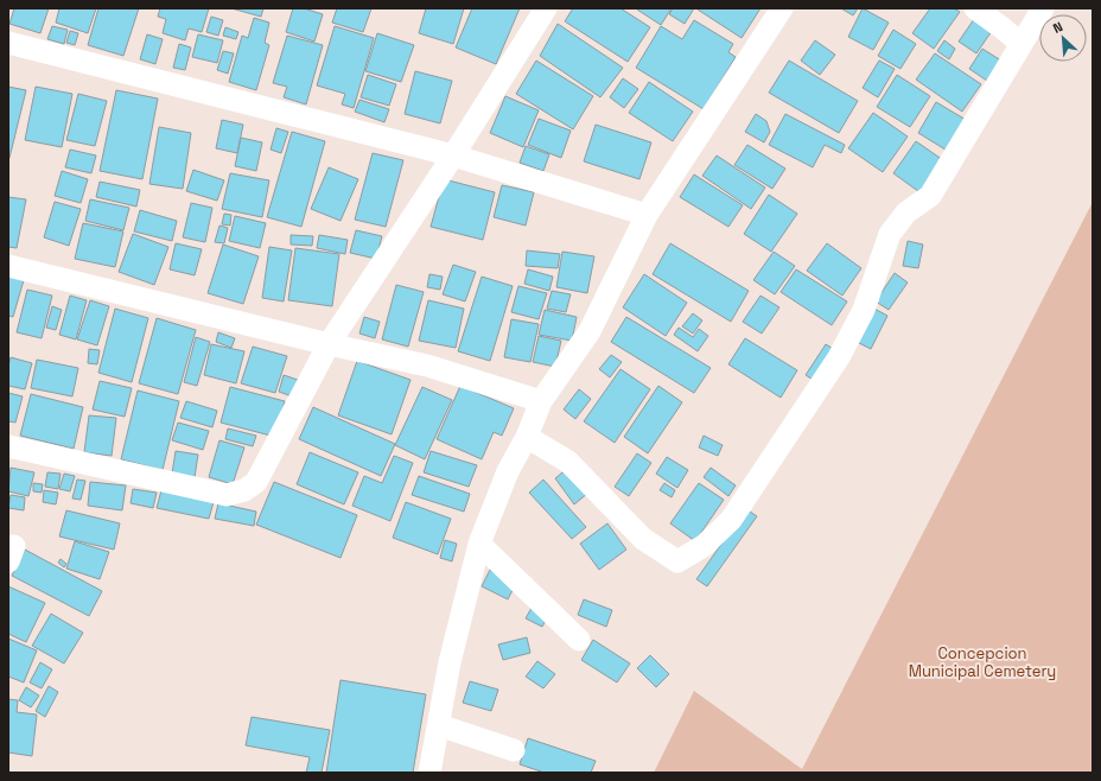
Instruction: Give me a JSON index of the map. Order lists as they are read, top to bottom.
{
  "parks": ["Concepcion Municipal Cemetery"],
  "north": "top left"
}
